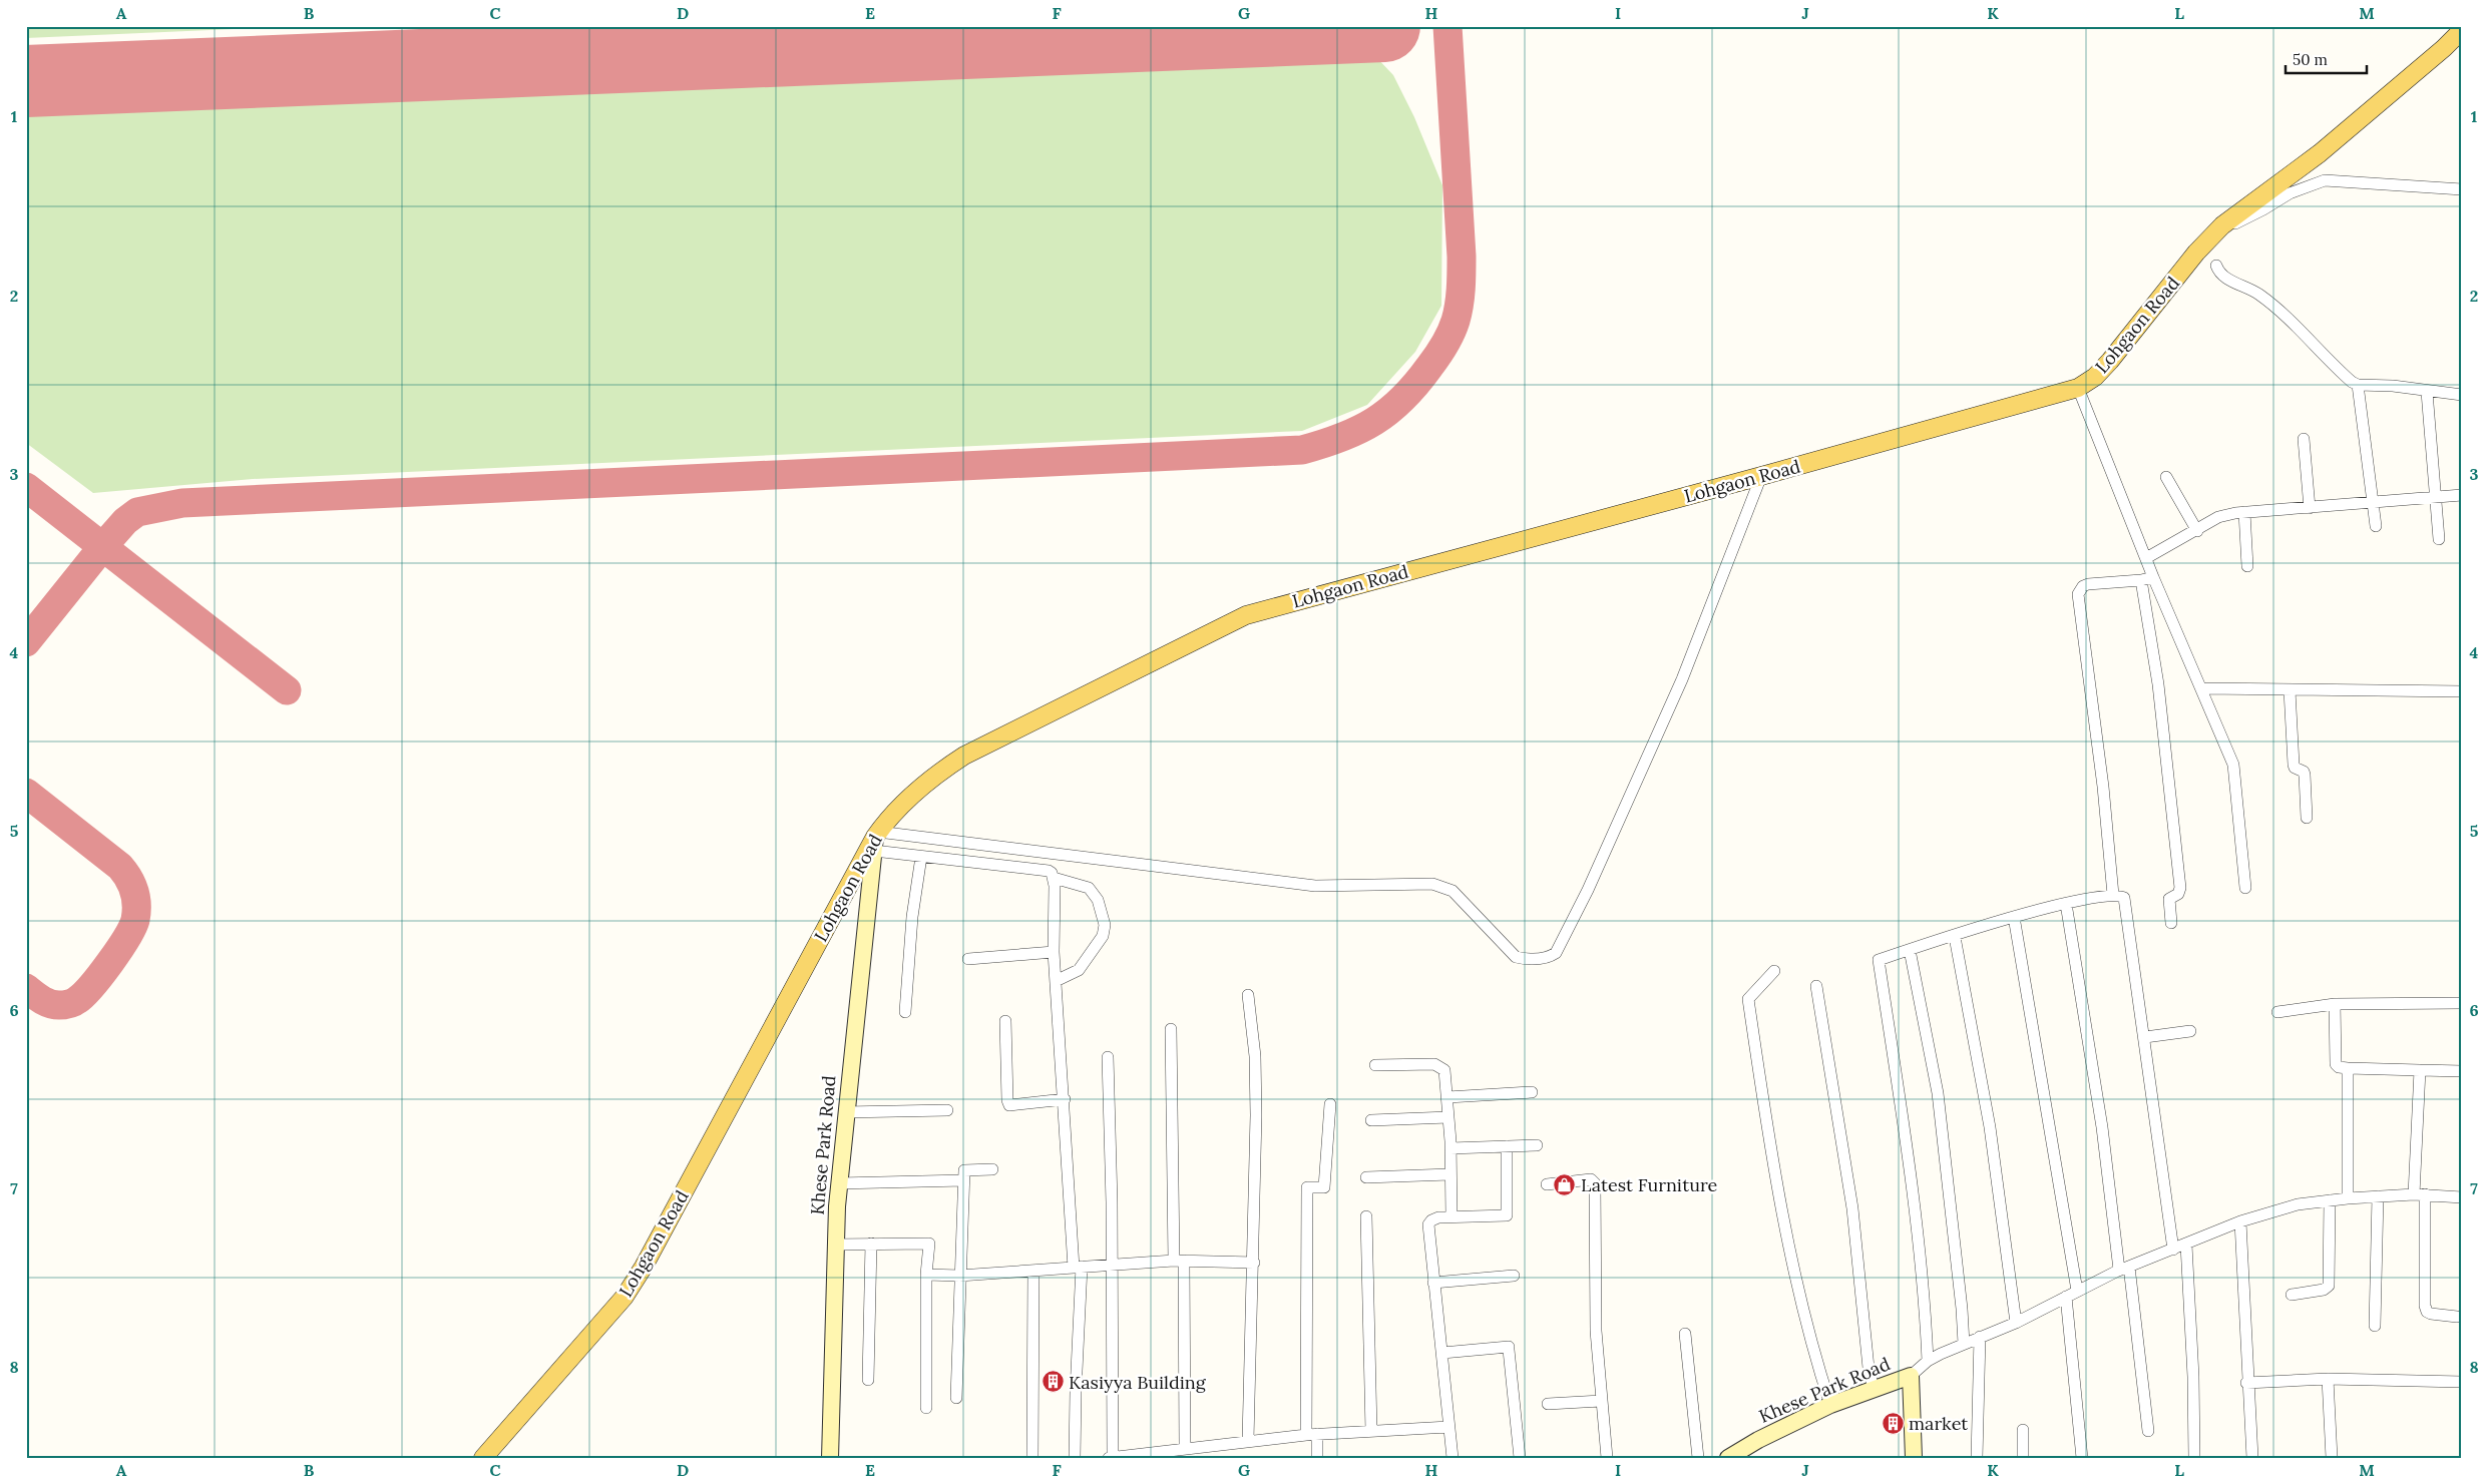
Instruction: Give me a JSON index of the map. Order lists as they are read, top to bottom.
{
  "streets": {
    "main road": ["Lohgaon Road"],
    "street": ["Khese Park Road"]
  },
  "crossings": [
    ["Lohgaon Road", "Khese Park Road"]
  ],
  "places": {
    "shop": ["Latest Furniture"],
    "building": ["Kasiyya Building", "market"]
  },
  "scale_bar": "50 m",
  "grid": {
    "columns": [
      "A",
      "B",
      "C",
      "D",
      "E",
      "F",
      "G",
      "H",
      "I",
      "J",
      "K",
      "L",
      "M"
    ],
    "rows": [
      "1",
      "2",
      "3",
      "4",
      "5",
      "6",
      "7",
      "8"
    ]
  }
}
